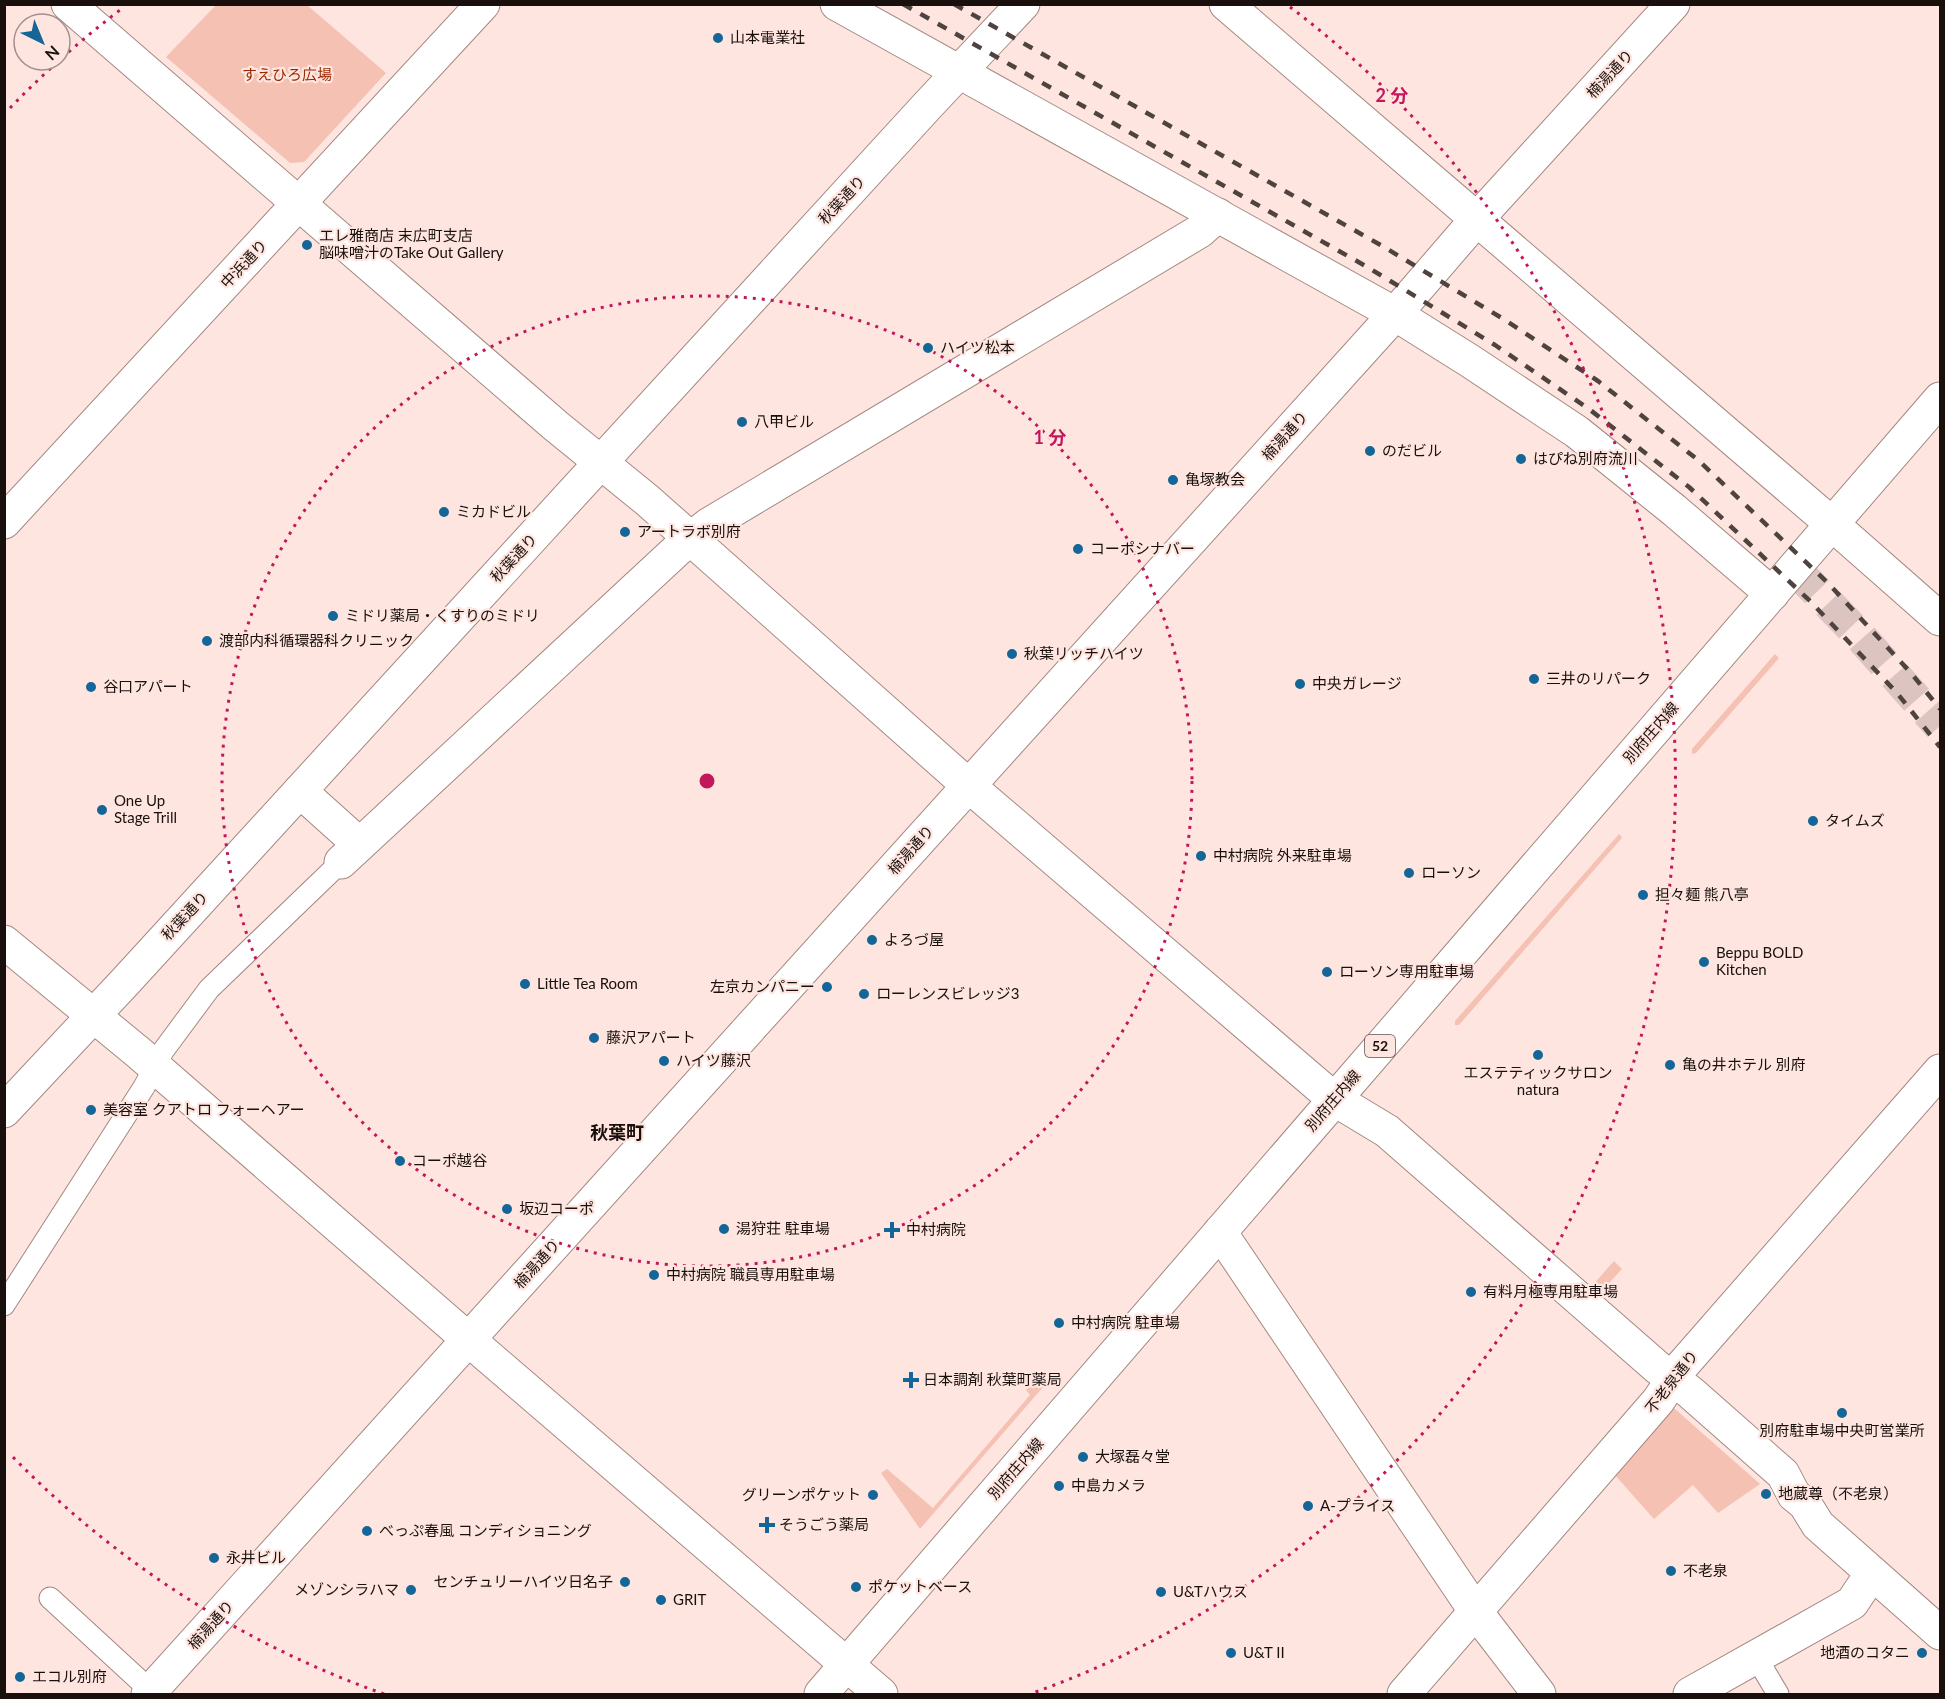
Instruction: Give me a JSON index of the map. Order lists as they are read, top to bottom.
{
  "streets": {
    "street": [
      "楠湯通り",
      "秋葉通り",
      "中浜通り",
      "別府庄内線",
      "52",
      "不老泉通り"
    ]
  },
  "districts": ["秋葉町"],
  "parks": ["すえひろ広場"],
  "places": {
    "other": [
      "山本電業社",
      "エレ雅商店 末広町支店 脳味噌汁のTake Out Gallery",
      "ハイツ松本",
      "八甲ビル",
      "のだビル",
      "はぴね別府流川",
      "亀塚教会",
      "ミカドビル",
      "アートラボ別府",
      "コーポシナバー",
      "ミドリ薬局・くすりのミドリ",
      "渡部内科循環器科クリニック",
      "秋葉リッチハイツ",
      "三井のリパーク",
      "中央ガレージ",
      "谷口アパート",
      "One Up Stage Trill",
      "タイムズ",
      "中村病院 外来駐車場",
      "ローソン",
      "担々麺 熊八亭",
      "よろづ屋",
      "Beppu BOLD Kitchen",
      "ローソン専用駐車場",
      "Little Tea Room",
      "左京カンパニー",
      "ローレンスビレッジ3",
      "藤沢アパート",
      "エステティックサロン natura",
      "ハイツ藤沢",
      "亀の井ホテル 別府",
      "美容室 クアトロ フォーヘアー",
      "コーポ越谷",
      "坂辺コーポ",
      "湯狩荘 駐車場",
      "中村病院 職員専用駐車場",
      "有料月極専用駐車場",
      "中村病院 駐車場",
      "別府駐車場中央町営業所",
      "大塚磊々堂",
      "中島カメラ",
      "地蔵尊（不老泉）",
      "グリーンポケット",
      "A-プライス",
      "べっぷ春風 コンディショニング",
      "永井ビル",
      "不老泉",
      "センチュリーハイツ日名子",
      "ポケットベース",
      "メゾンシラハマ",
      "U&Tハウス",
      "GRIT",
      "U&T II",
      "地酒のコタニ",
      "エコル別府"
    ],
    "health": ["中村病院", "日本調剤 秋葉町薬局", "そうごう薬局"]
  },
  "north": "bottom right",
  "rings": ["2 分", "1 分"]
}
